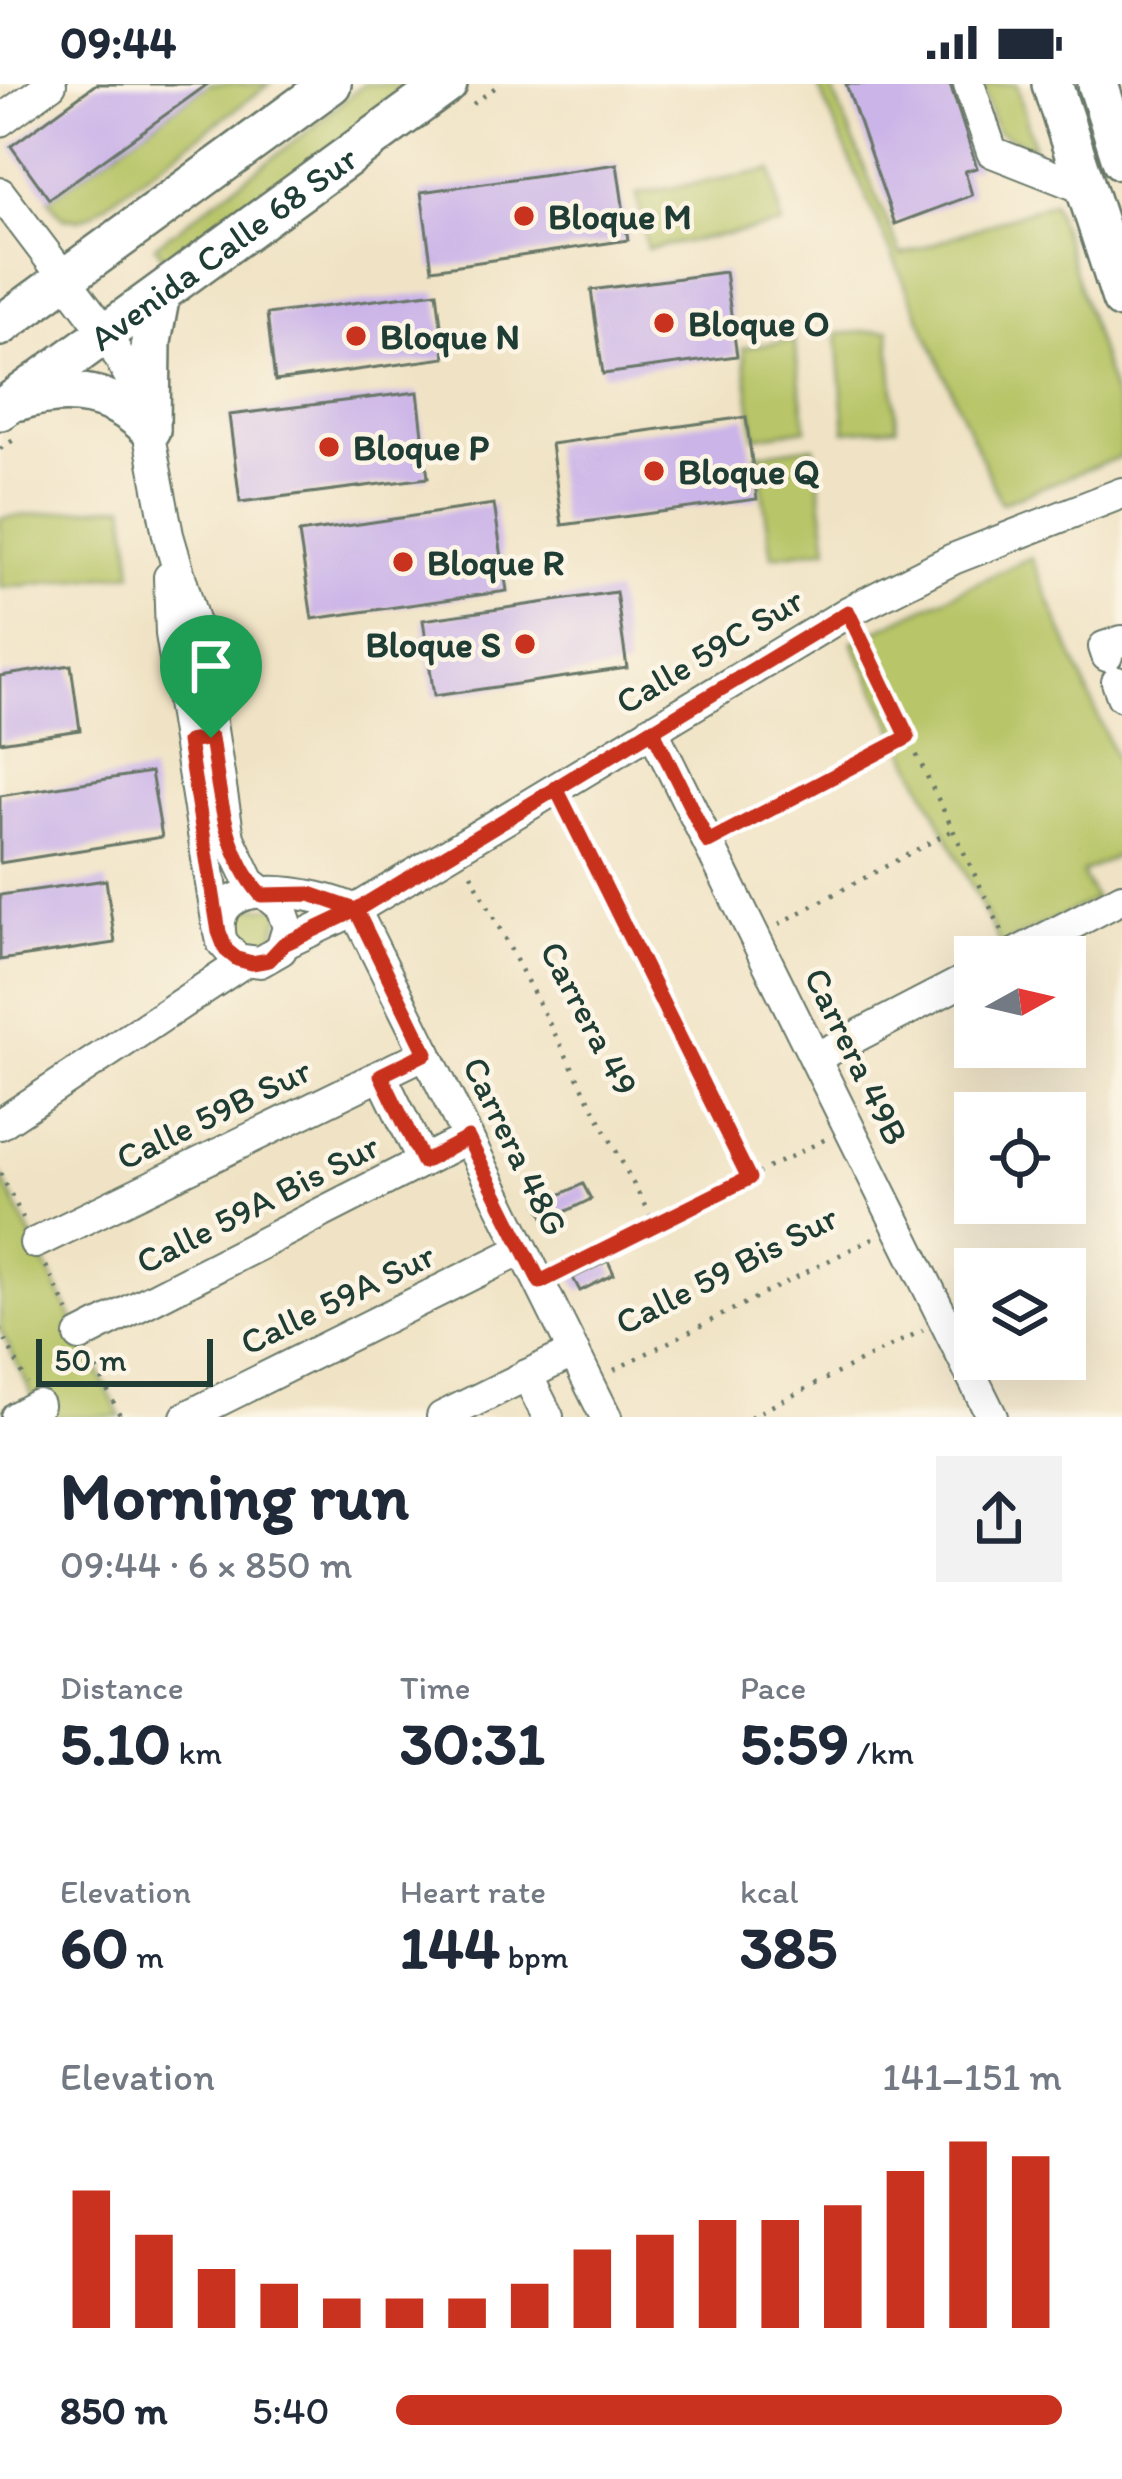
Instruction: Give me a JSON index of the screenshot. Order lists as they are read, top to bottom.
{
  "streets": {
    "main road": ["Avenida Calle 68 Sur"],
    "street": [
      "Calle 59C Sur",
      "Carrera 49B",
      "Calle 59B Sur",
      "Carrera 48G",
      "Calle 59A Bis Sur",
      "Calle 59 Bis Sur",
      "Calle 59A Sur"
    ],
    "path": ["Carrera 49"]
  },
  "crossings": [
    ["Calle 59C Sur", "Carrera 49"],
    ["Calle 59C Sur", "Carrera 49B"],
    ["Calle 59C Sur", "Carrera 48G"],
    ["Carrera 49B", "Calle 59 Bis Sur"],
    ["Calle 59B Sur", "Carrera 48G"],
    ["Carrera 48G", "Calle 59A Bis Sur"],
    ["Carrera 48G", "Calle 59 Bis Sur"],
    ["Carrera 48G", "Calle 59A Sur"]
  ],
  "places": [
    "Bloque M",
    "Bloque O",
    "Bloque N",
    "Bloque P",
    "Bloque Q",
    "Bloque R",
    "Bloque S"
  ],
  "scale_bar": "50 m",
  "north": "right",
  "page": {
    "status": "09:44",
    "scale": "50 m",
    "heading": ["Morning run", "09:44 · 6 × 850 m"],
    "stats": [
      ["Distance", "5.10 km"],
      ["Time", "30:31"],
      ["Pace", "5:59 /km"],
      ["Elevation", "60 m"],
      ["Heart rate", "144 bpm"],
      ["kcal", "385"]
    ],
    "chart": ["Elevation", "141–151 m"],
    "list": [
      {
        "name": "850 m",
        "note": "5:40"
      }
    ]
  }
}
